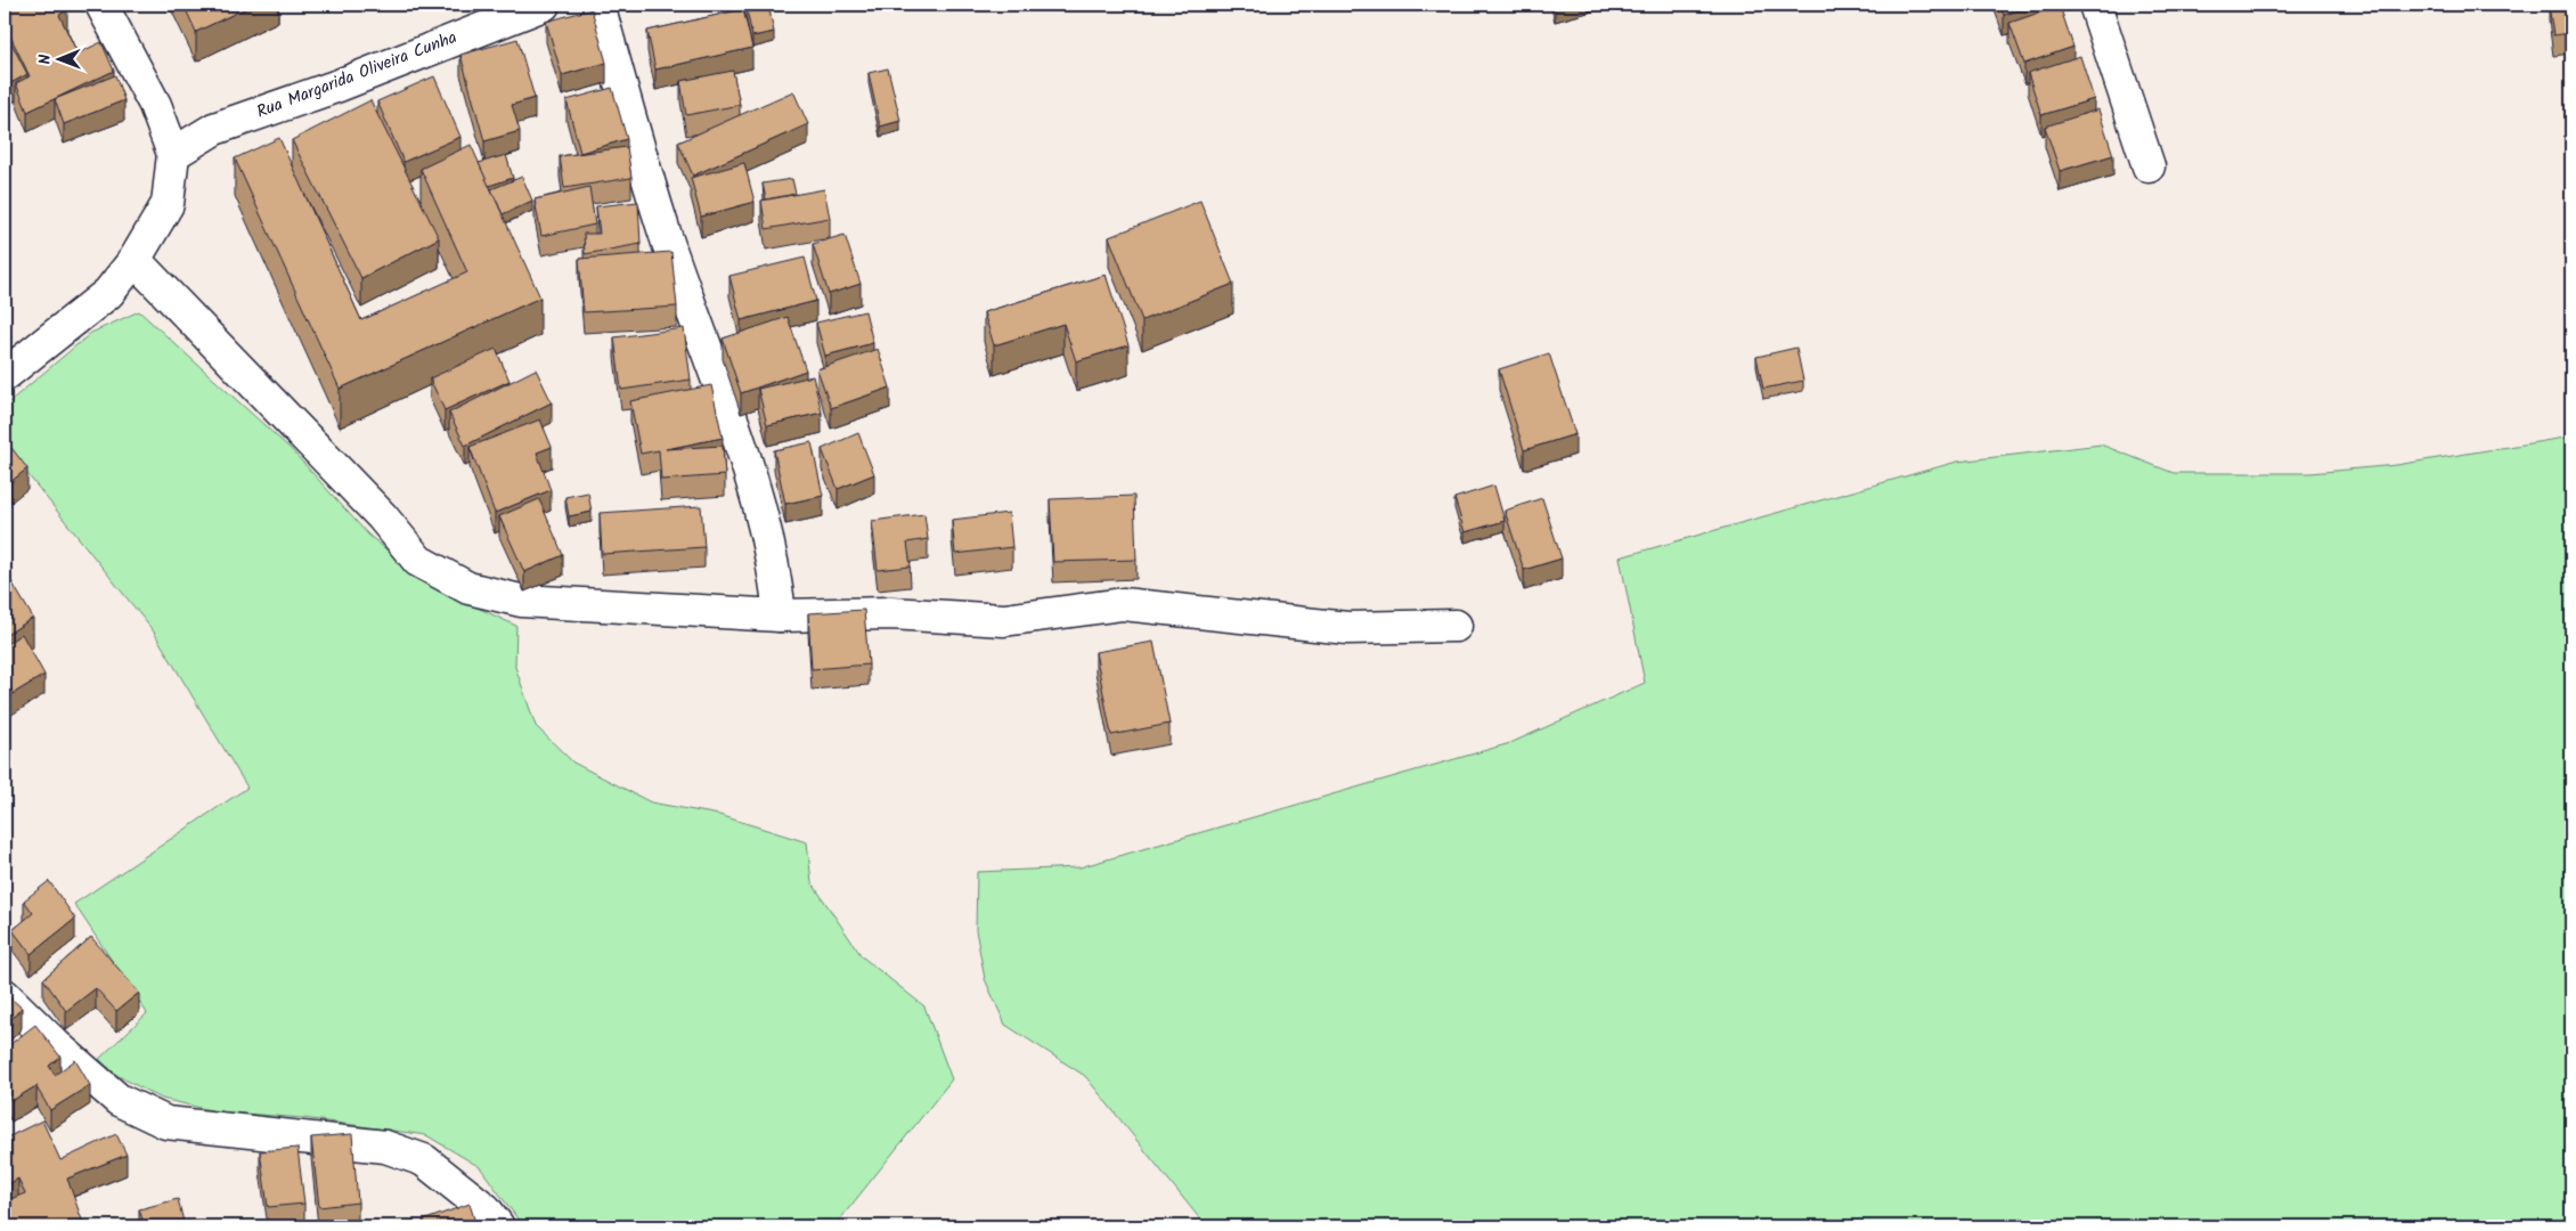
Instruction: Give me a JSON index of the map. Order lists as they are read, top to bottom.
{
  "streets": {
    "street": ["Rua Margarida Oliveira Cunha"]
  },
  "north": "left"
}
